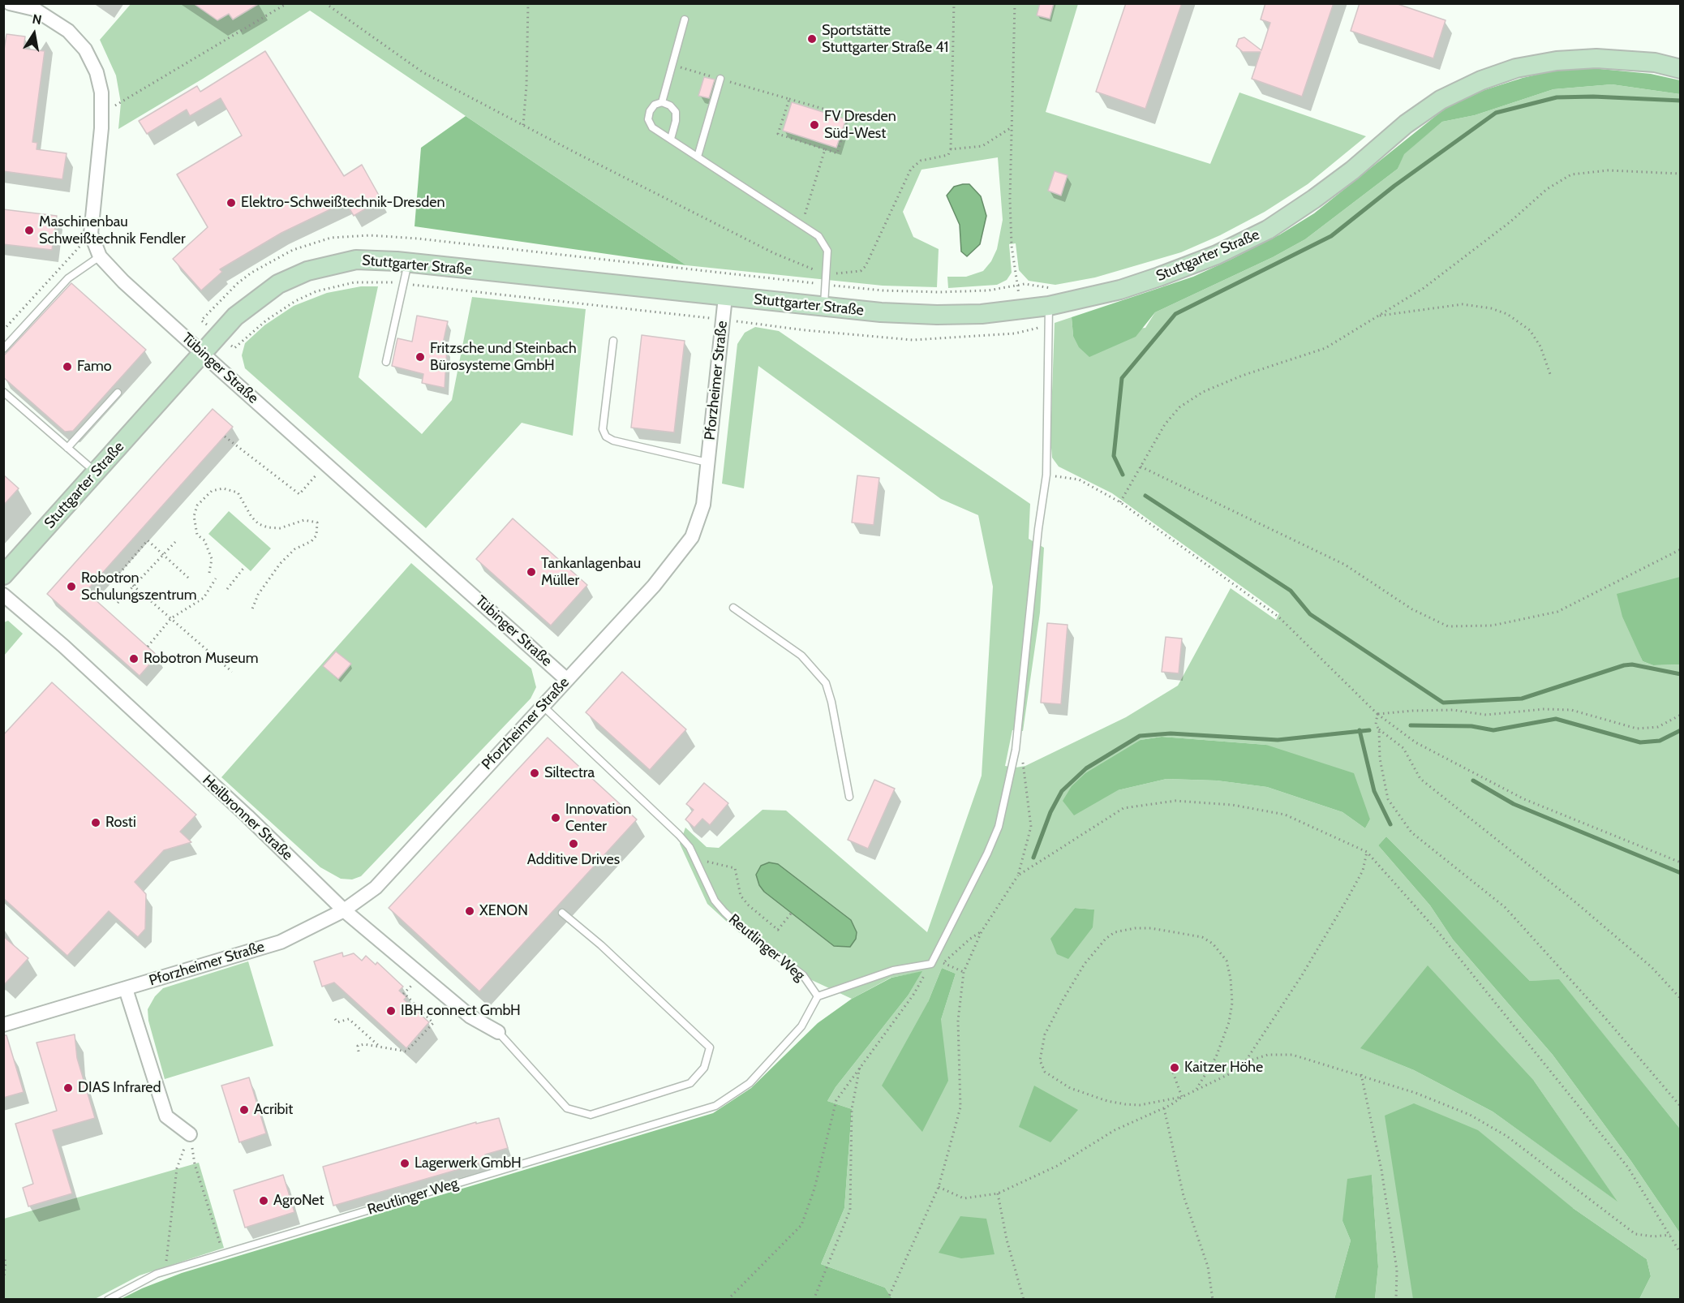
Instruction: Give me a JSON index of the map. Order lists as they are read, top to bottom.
{
  "streets": {
    "main road": ["Stuttgarter Straße"],
    "street": ["Tübinger Straße", "Pforzheimer Straße", "Heilbronner Straße"],
    "lane": ["Reutlinger Weg"]
  },
  "crossings": [
    ["Stuttgarter Straße", "Tübinger Straße"],
    ["Stuttgarter Straße", "Pforzheimer Straße"],
    ["Tübinger Straße", "Pforzheimer Straße"],
    ["Pforzheimer Straße", "Heilbronner Straße"],
    ["Pforzheimer Straße", "Reutlinger Weg"]
  ],
  "places": [
    "Sportstätte Stuttgarter Straße 41",
    "FV Dresden Süd-West",
    "Elektro-Schweißtechnik-Dresden",
    "Maschinenbau Schweißtechnik Fendler",
    "Fritzsche und Steinbach Bürosysteme GmbH",
    "Famo",
    "Tankanlagenbau Müller",
    "Robotron Schulungszentrum",
    "Robotron Museum",
    "Siltectra",
    "Innovation Center",
    "Rosti",
    "Additive Drives",
    "XENON",
    "IBH connect GmbH",
    "Kaitzer Höhe",
    "DIAS Infrared",
    "Acribit",
    "Lagerwerk GmbH",
    "AgroNet"
  ],
  "north": "top"
}
